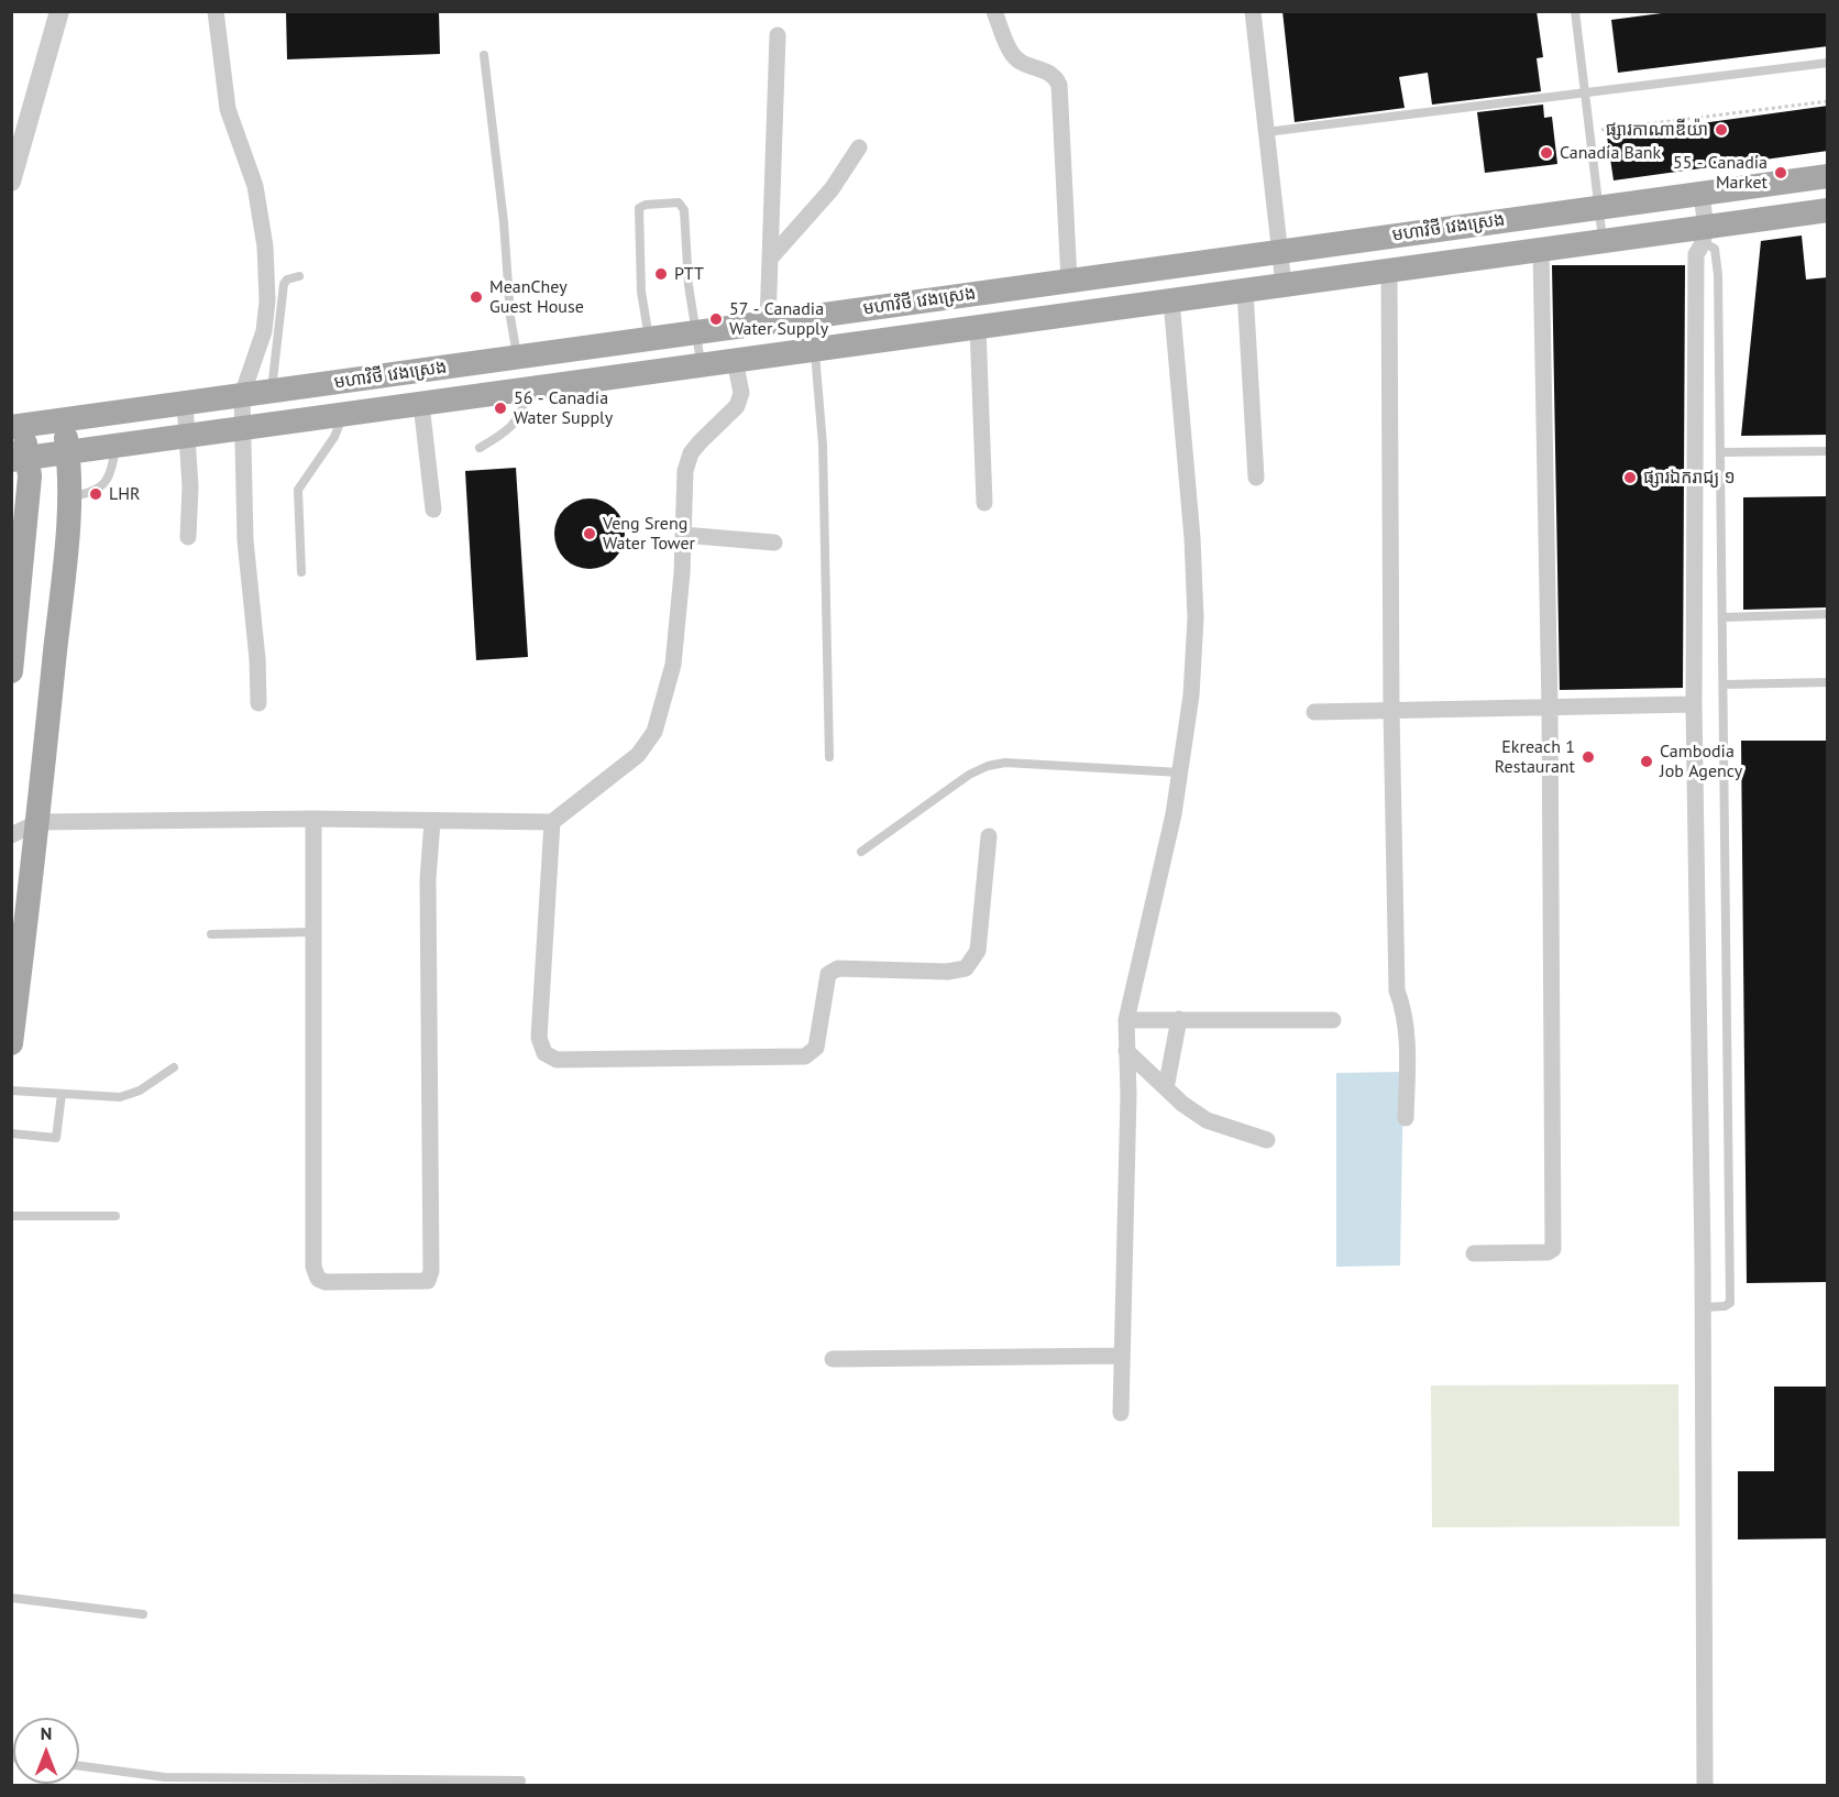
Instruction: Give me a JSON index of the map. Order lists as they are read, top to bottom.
{
  "streets": {
    "main road": ["មហាវិថី វេងស្រេង"]
  },
  "places": [
    "ផ្សារកាណាឌីយ៉ា",
    "Canadia Bank",
    "55 - Canadia Market",
    "PTT",
    "MeanChey Guest House",
    "57 - Canadia Water Supply",
    "56 - Canadia Water Supply",
    "ផ្សារឯករាជ្យ ១",
    "LHR",
    "Veng Sreng Water Tower",
    "Ekreach 1 Restaurant",
    "Cambodia Job Agency"
  ],
  "north": "top"
}
